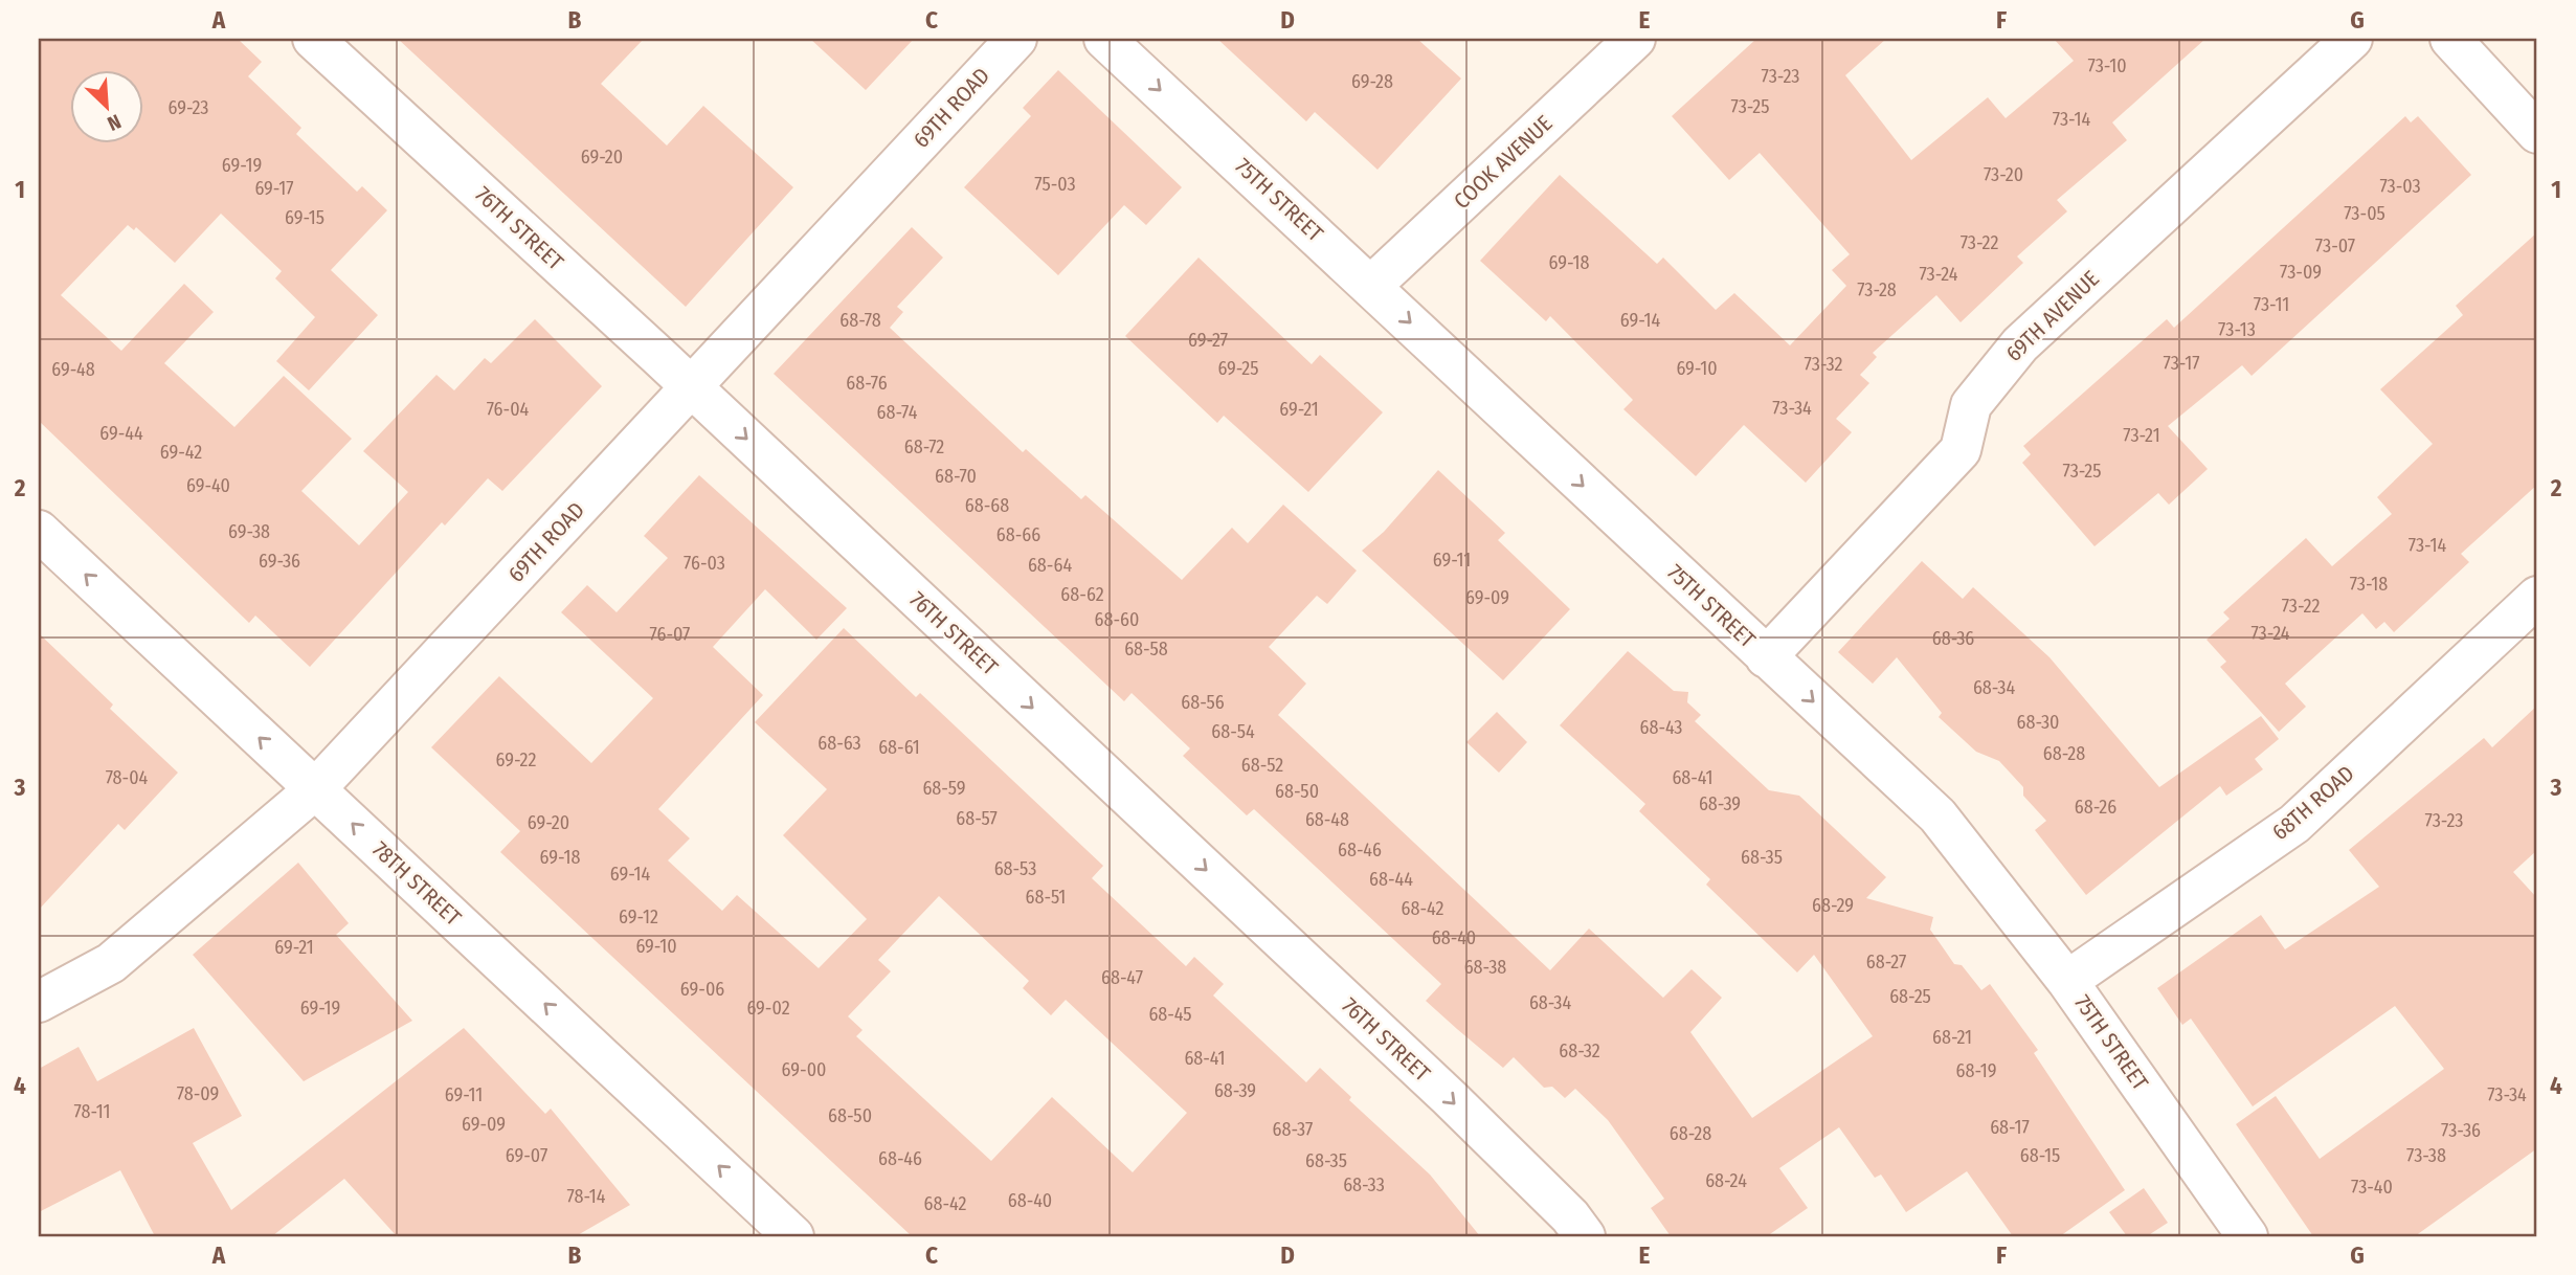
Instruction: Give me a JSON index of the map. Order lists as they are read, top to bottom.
{
  "streets": {
    "street": [
      "69TH ROAD",
      "COOK AVENUE",
      "75TH STREET",
      "76TH STREET",
      "69TH AVENUE",
      "68TH ROAD",
      "78TH STREET"
    ]
  },
  "crossings": [
    ["69TH ROAD", "76TH STREET"],
    ["69TH ROAD", "78TH STREET"],
    ["COOK AVENUE", "75TH STREET"],
    ["75TH STREET", "69TH AVENUE"],
    ["75TH STREET", "68TH ROAD"]
  ],
  "one_way": ["75TH STREET", "76TH STREET", "78TH STREET"],
  "house_numbers": [
    "73-10",
    "73-23",
    "69-28",
    "73-25",
    "69-23",
    "73-14",
    "69-20",
    "69-19",
    "73-20",
    "75-03",
    "73-03",
    "69-17",
    "73-05",
    "69-15",
    "73-22",
    "73-07",
    "69-18",
    "73-09",
    "73-24",
    "73-28",
    "73-11",
    "68-78",
    "69-14",
    "73-13",
    "69-27",
    "73-17",
    "73-32",
    "69-25",
    "69-10",
    "69-48",
    "68-76",
    "73-34",
    "76-04",
    "69-21",
    "68-74",
    "69-44",
    "73-21",
    "68-72",
    "69-42",
    "73-25",
    "68-70",
    "69-40",
    "68-68",
    "69-38",
    "68-66",
    "73-14",
    "69-11",
    "69-36",
    "76-03",
    "68-64",
    "73-18",
    "68-62",
    "69-09",
    "73-22",
    "68-60",
    "73-24",
    "76-07",
    "68-36",
    "68-58",
    "68-34",
    "68-56",
    "68-30",
    "68-43",
    "68-54",
    "68-63",
    "68-61",
    "68-28",
    "69-22",
    "68-52",
    "78-04",
    "68-41",
    "68-59",
    "68-50",
    "68-39",
    "68-26",
    "68-57",
    "68-48",
    "73-23",
    "69-20",
    "68-46",
    "69-18",
    "68-35",
    "68-53",
    "69-14",
    "68-44",
    "68-51",
    "68-29",
    "68-42",
    "69-12",
    "68-40",
    "69-10",
    "69-21",
    "68-27",
    "68-38",
    "68-47",
    "69-06",
    "68-25",
    "68-34",
    "69-19",
    "69-02",
    "68-45",
    "68-21",
    "68-32",
    "68-41",
    "69-00",
    "68-19",
    "68-39",
    "78-09",
    "69-11",
    "73-34",
    "78-11",
    "68-50",
    "69-09",
    "68-17",
    "68-37",
    "73-36",
    "68-28",
    "69-07",
    "68-15",
    "73-38",
    "68-46",
    "68-35",
    "68-24",
    "68-33",
    "73-40",
    "78-14",
    "68-40",
    "68-42"
  ],
  "north": "bottom right",
  "grid": {
    "columns": [
      "A",
      "B",
      "C",
      "D",
      "E",
      "F",
      "G"
    ],
    "rows": [
      "1",
      "2",
      "3",
      "4"
    ]
  }
}
